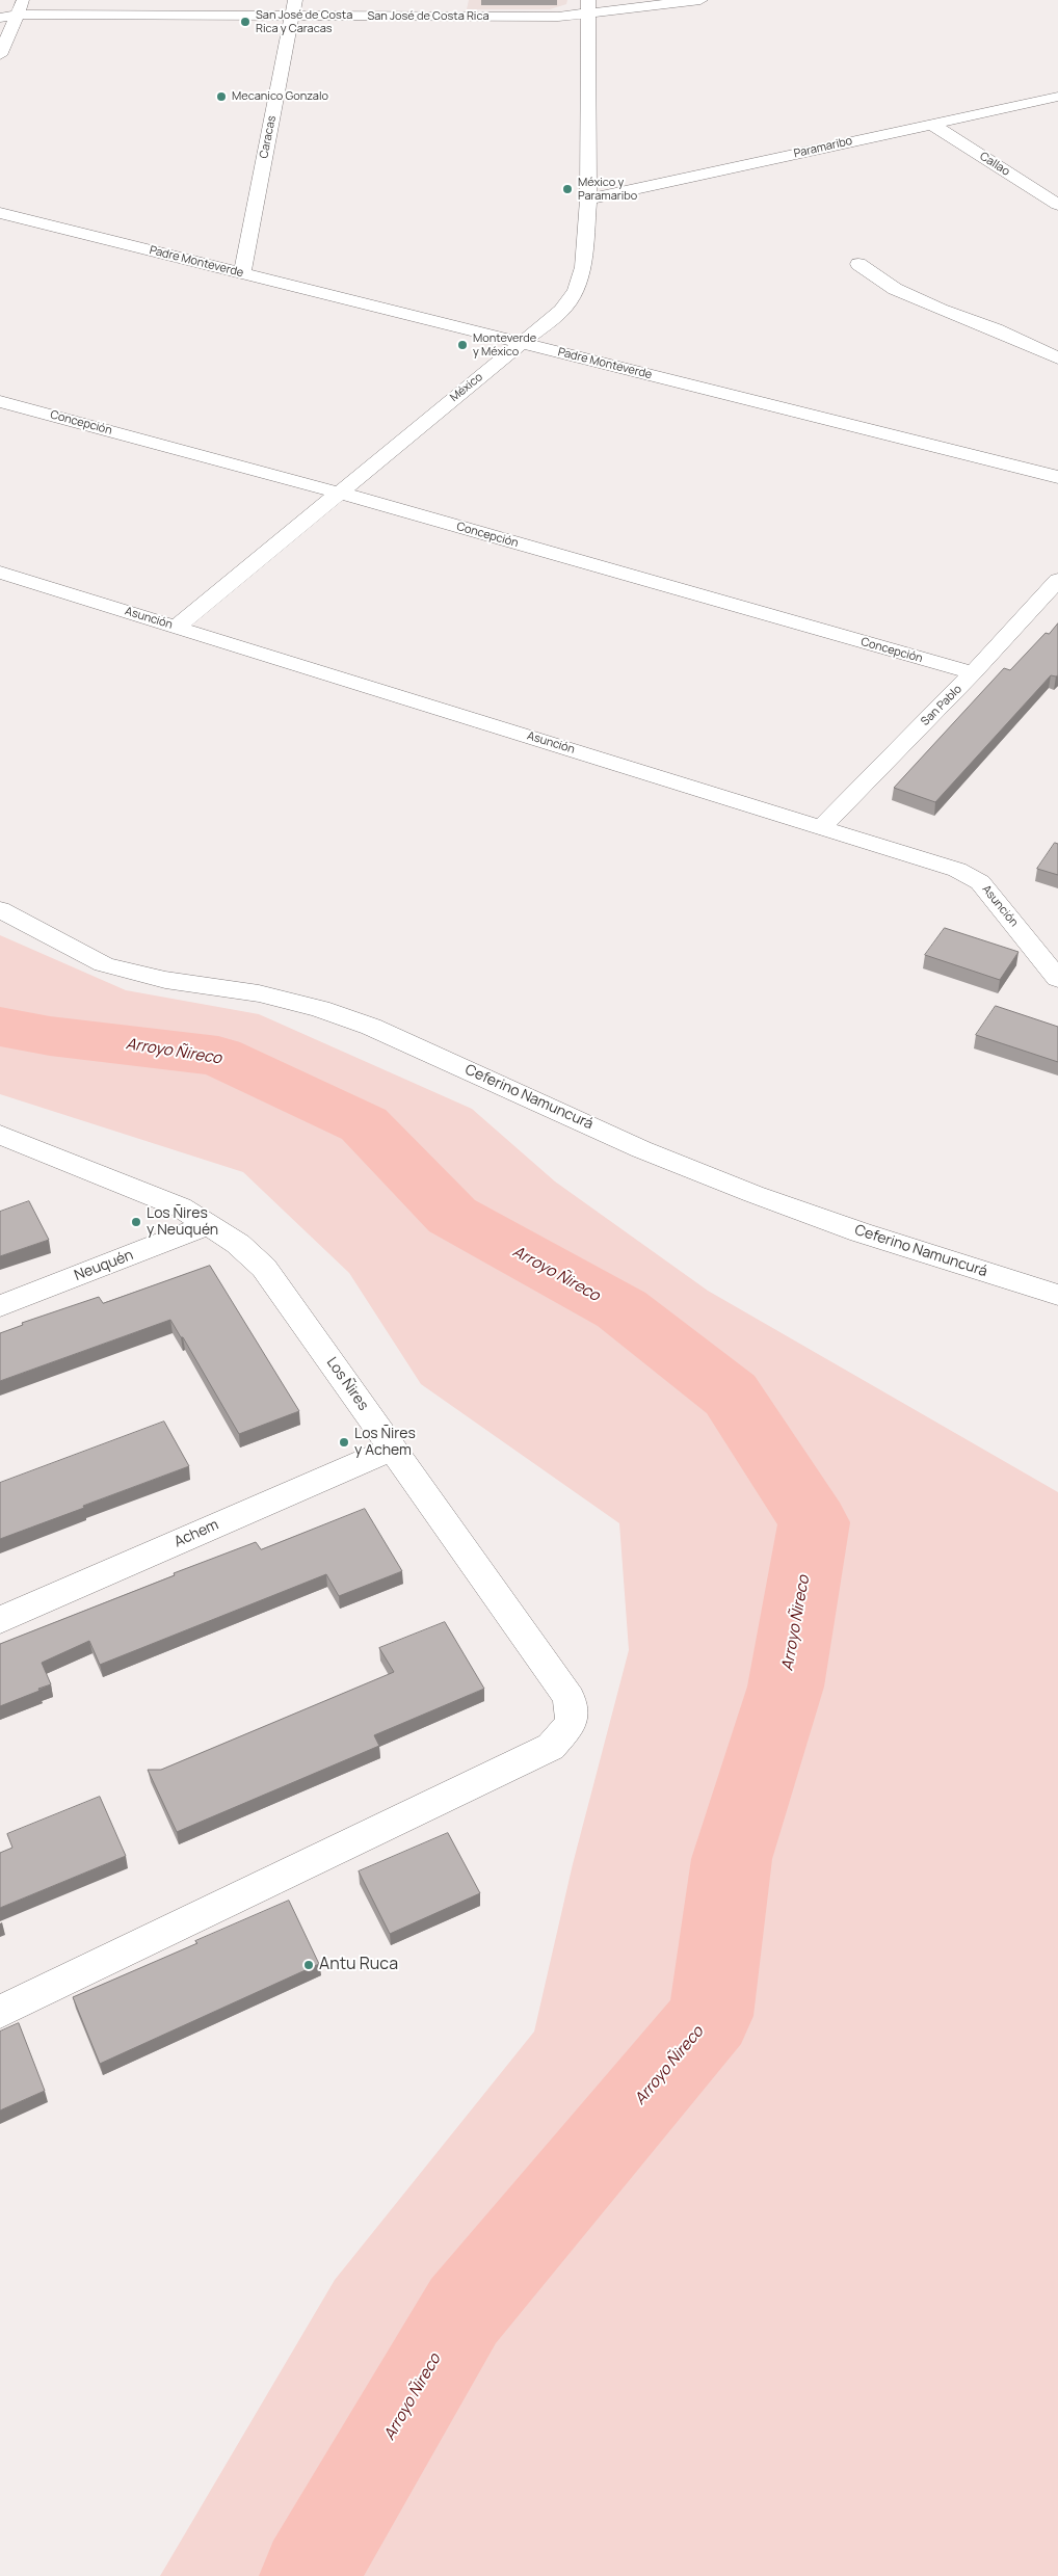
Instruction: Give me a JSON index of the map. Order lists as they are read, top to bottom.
{
  "streets": {
    "street": [
      "San José de Costa Rica",
      "Caracas",
      "Paramaribo",
      "Callao",
      "Padre Monteverde",
      "México",
      "Concepción",
      "Asunción",
      "San Pablo",
      "Ceferino Namuncurá",
      "Neuquén",
      "Los Ñires",
      "Achem"
    ]
  },
  "crossings": [
    ["San José de Costa Rica", "Caracas"],
    ["San José de Costa Rica", "México"],
    ["Caracas", "Padre Monteverde"],
    ["Paramaribo", "Callao"],
    ["Paramaribo", "México"],
    ["Padre Monteverde", "México"],
    ["México", "Concepción"],
    ["México", "Asunción"],
    ["Concepción", "San Pablo"],
    ["Asunción", "San Pablo"],
    ["Neuquén", "Los Ñires"],
    ["Los Ñires", "Achem"]
  ],
  "water": ["Arroyo Ñireco"],
  "places": [
    "San José de Costa Rica y Caracas",
    "Mecanico Gonzalo",
    "México y Paramaribo",
    "Monteverde y México",
    "Los Ñires y Neuquén",
    "Los Ñires y Achem",
    "Antu Ruca"
  ]
}
